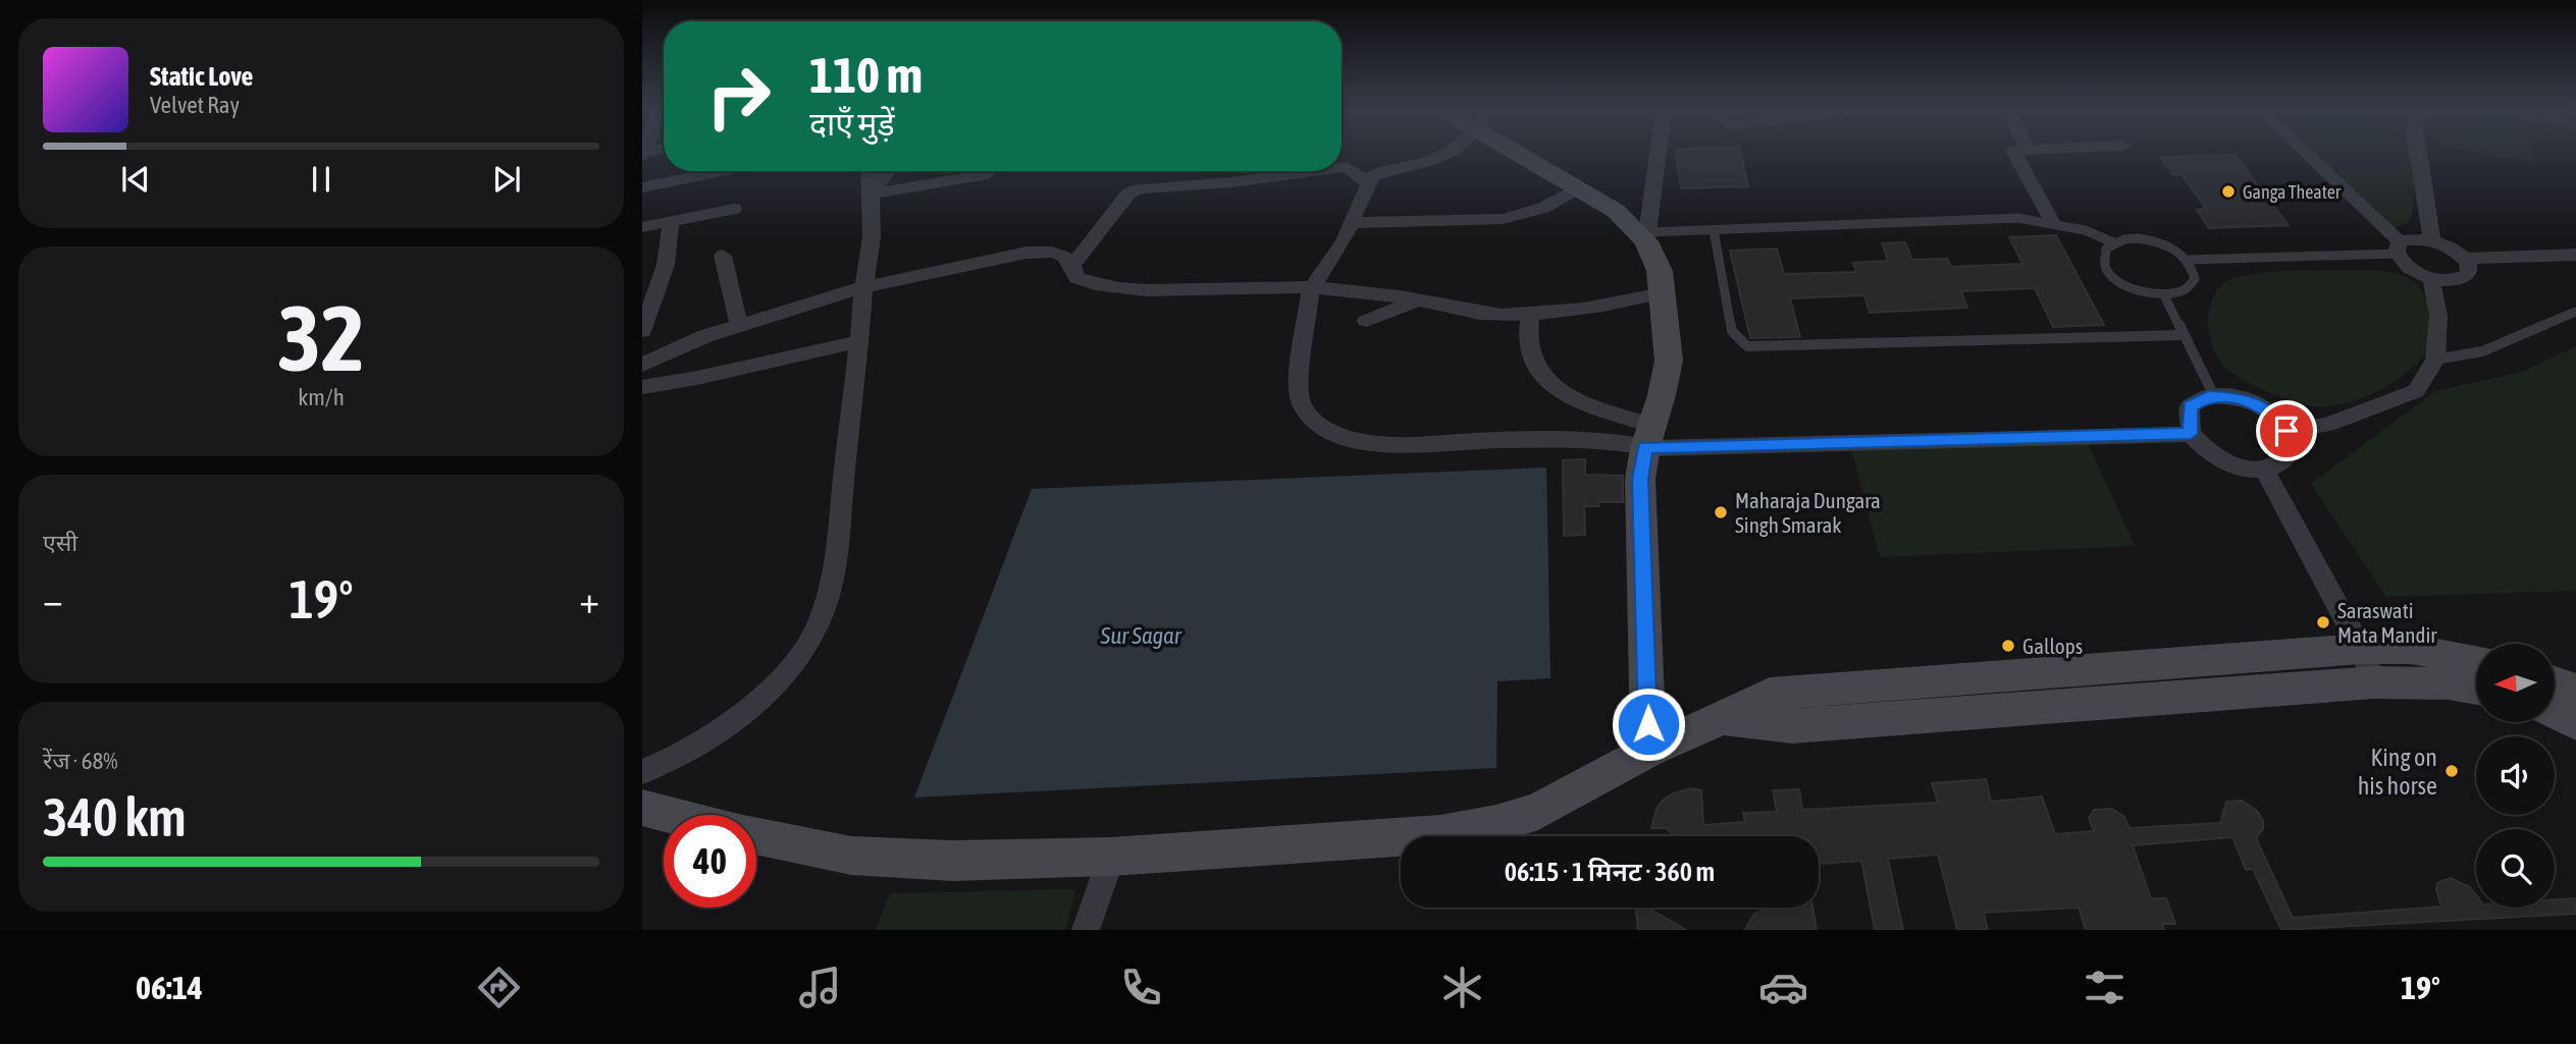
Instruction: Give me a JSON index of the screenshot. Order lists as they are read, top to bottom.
{
  "water": ["Sur Sagar"],
  "places": [
    "Ganga Theater",
    "Maharaja Dungara Singh Smarak",
    "Saraswati Mata Mandir",
    "Gallops",
    "King on his horse"
  ],
  "north": "left",
  "page": {
    "turn": ["110 m", "दाएँ मुड़ें"],
    "song": ["Static Love", "Velvet Ray"],
    "tile": [
      ["32", "km/h"],
      "एसी",
      ["रेंज · 68%", "340 km"]
    ],
    "heat": ["−", "19°", "+"],
    "limit": "40",
    "trip": "06:15 · 1 मिनट · 360 m",
    "tabs": ["06:14", "19°"]
  }
}
